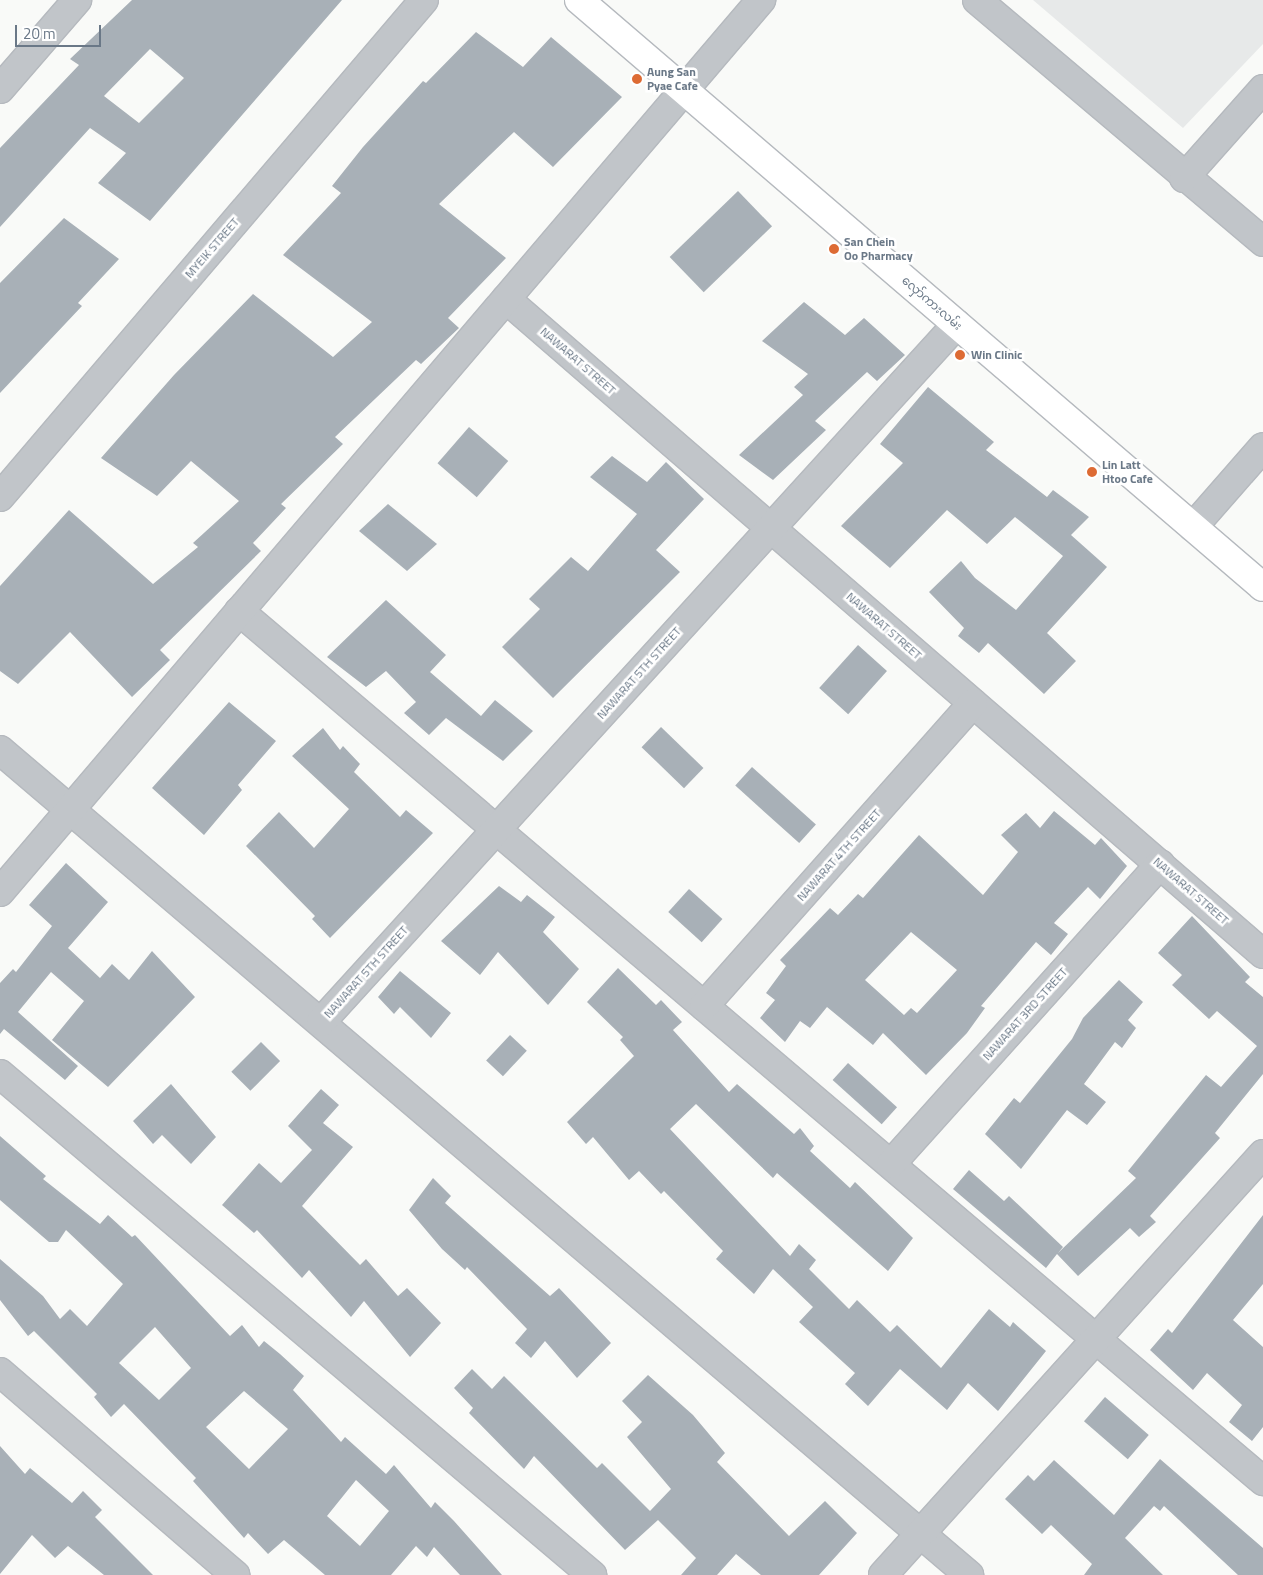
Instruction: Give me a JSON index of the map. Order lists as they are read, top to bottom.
{
  "streets": {
    "main road": ["လှော်ကားလမ်း"],
    "street": [
      "MYEIK STREET",
      "NAWARAT STREET",
      "NAWARAT 5TH STREET",
      "NAWARAT 4TH STREET",
      "NAWARAT 3RD STREET"
    ]
  },
  "crossings": [
    ["လှော်ကားလမ်း", "NAWARAT 5TH STREET"],
    ["NAWARAT STREET", "NAWARAT 5TH STREET"],
    ["NAWARAT STREET", "NAWARAT 4TH STREET"],
    ["NAWARAT STREET", "NAWARAT 3RD STREET"]
  ],
  "places": [
    "Aung San Pyae Cafe",
    "San Chein Oo Pharmacy",
    "Win Clinic",
    "Lin Latt Htoo Cafe"
  ],
  "scale_bar": "20 m"
}
